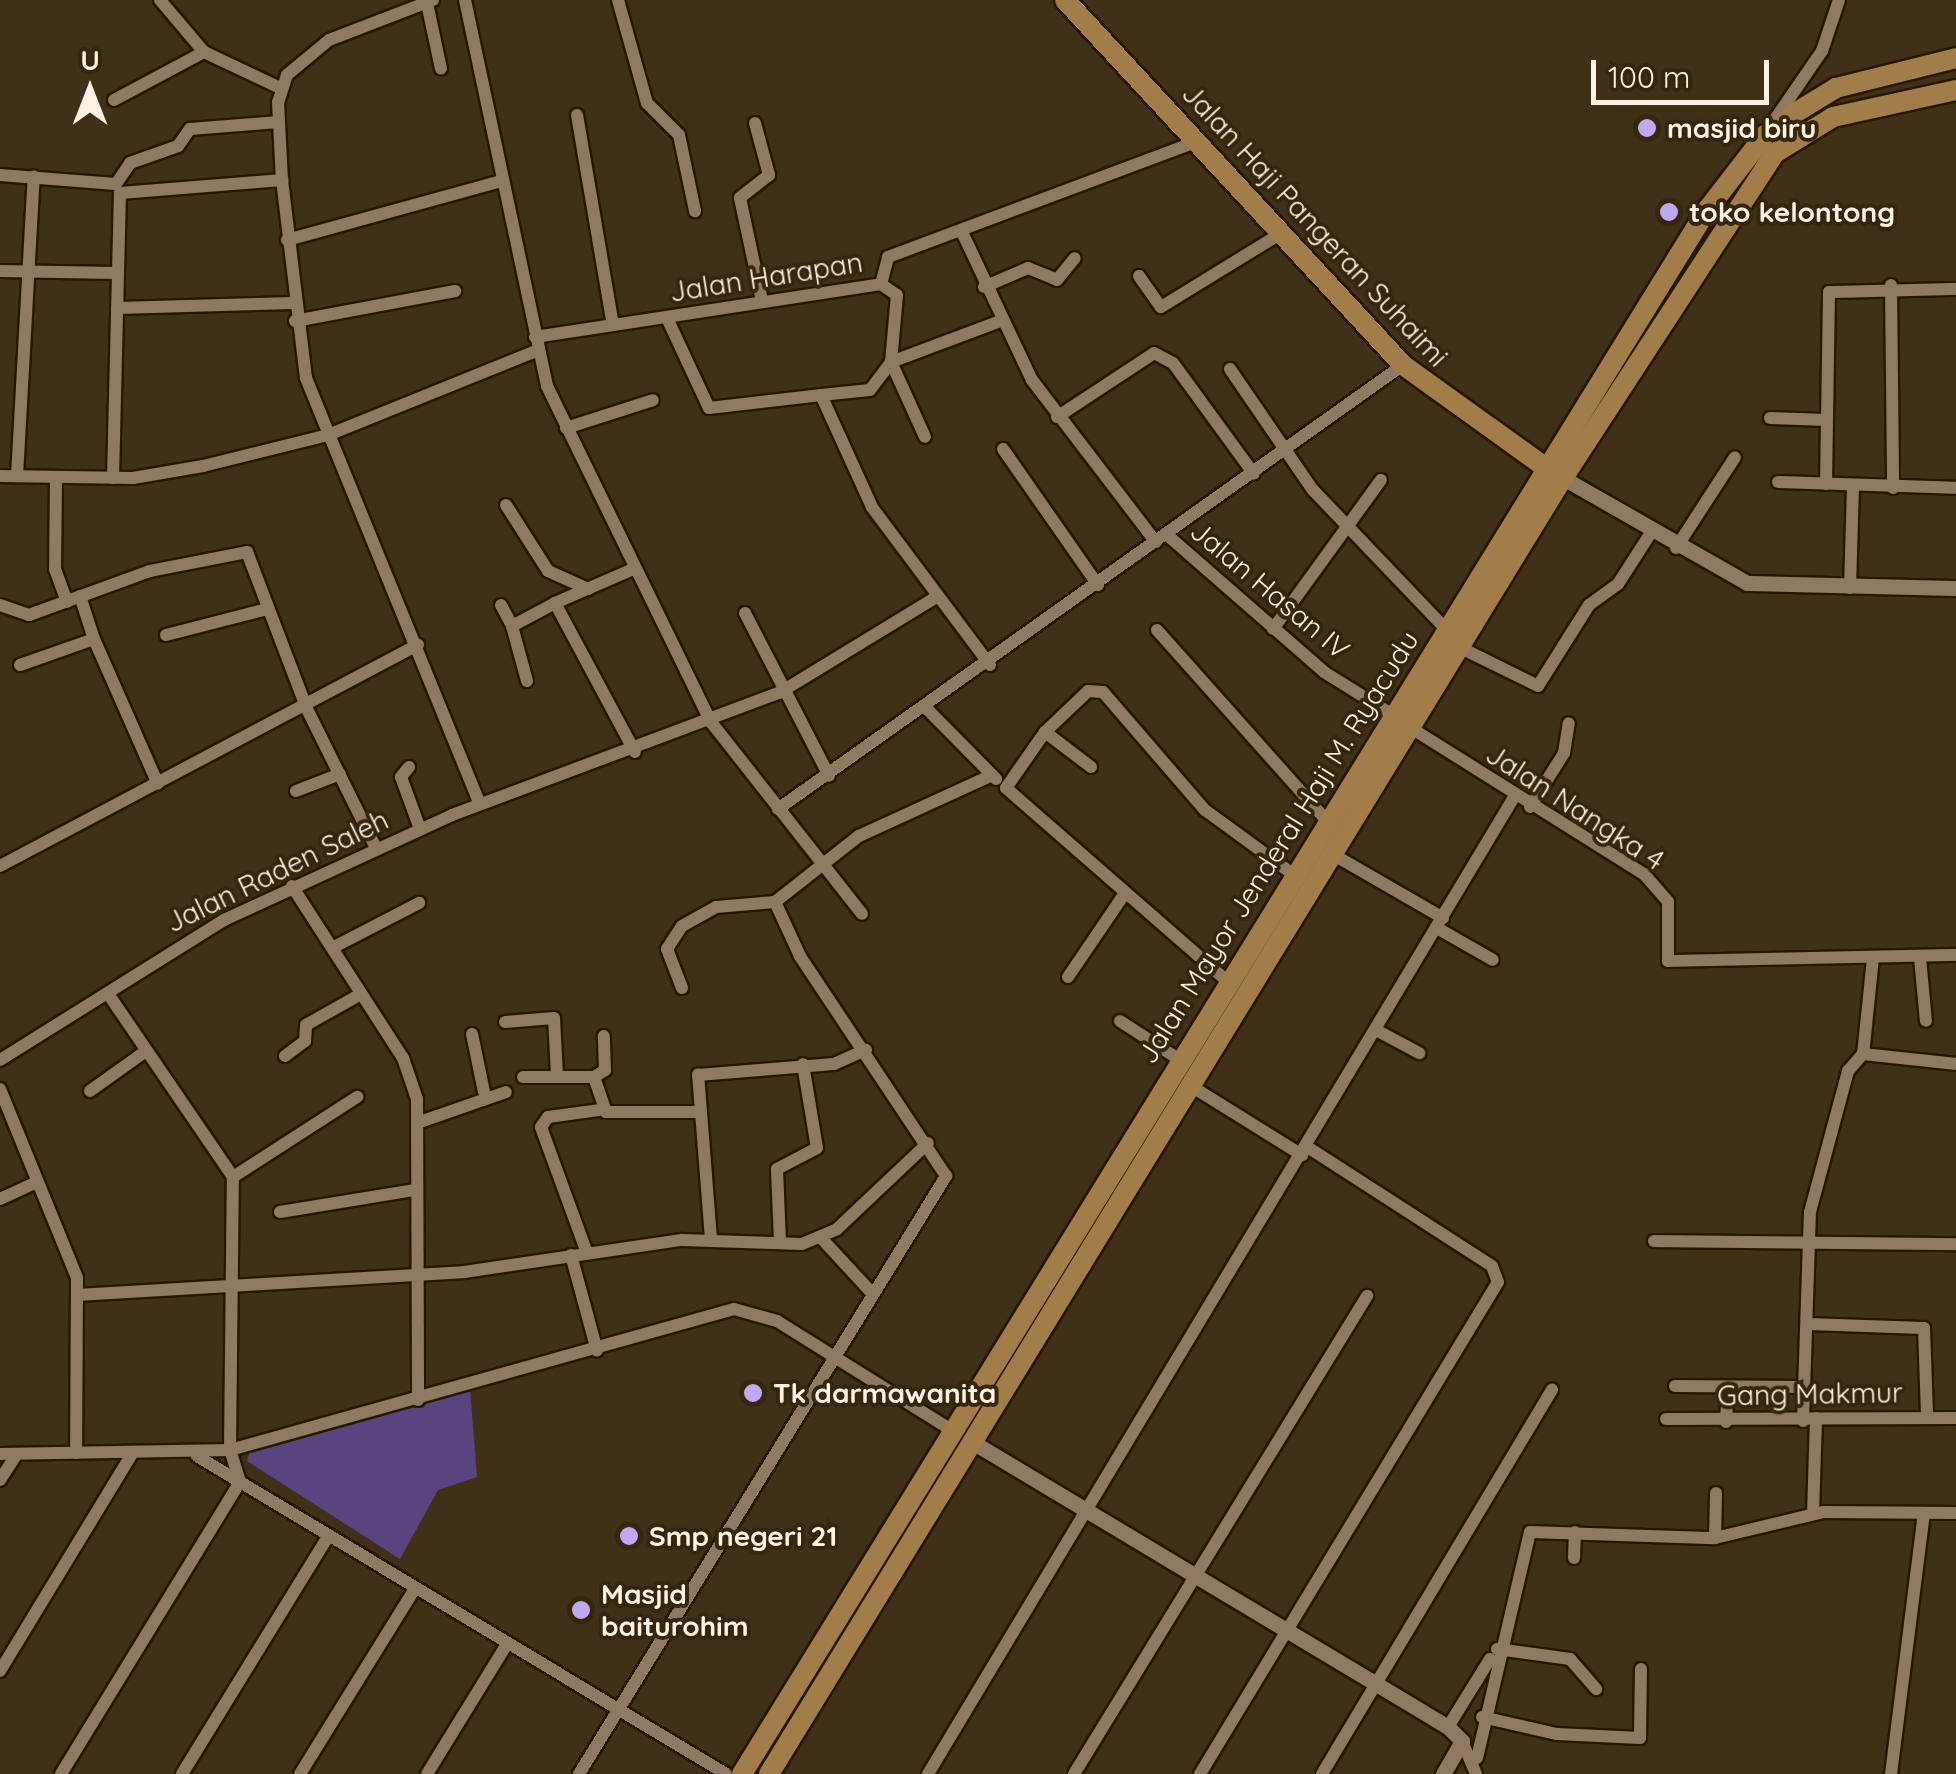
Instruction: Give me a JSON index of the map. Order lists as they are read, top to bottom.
{
  "streets": {
    "main road": ["Jalan Haji Pangeran Suhaimi", "Jalan Mayor Jenderal Haji M. Ryacudu"],
    "street": [
      "Jalan Harapan",
      "Jalan Hasan IV",
      "Jalan Nangka 4",
      "Jalan Raden Saleh",
      "Gang Makmur"
    ]
  },
  "crossings": [
    ["Jalan Haji Pangeran Suhaimi", "Jalan Harapan"],
    ["Jalan Haji Pangeran Suhaimi", "Jalan Mayor Jenderal Haji M. Ryacudu"],
    ["Jalan Harapan", "Jalan Hasan IV"],
    ["Jalan Hasan IV", "Jalan Mayor Jenderal Haji M. Ryacudu"],
    ["Jalan Nangka 4", "Jalan Mayor Jenderal Haji M. Ryacudu"]
  ],
  "places": [
    "masjid biru",
    "toko kelontong",
    "Tk darmawanita",
    "Smp negeri 21",
    "Masjid baiturohim"
  ],
  "scale_bar": "100 m",
  "north": "top"
}
